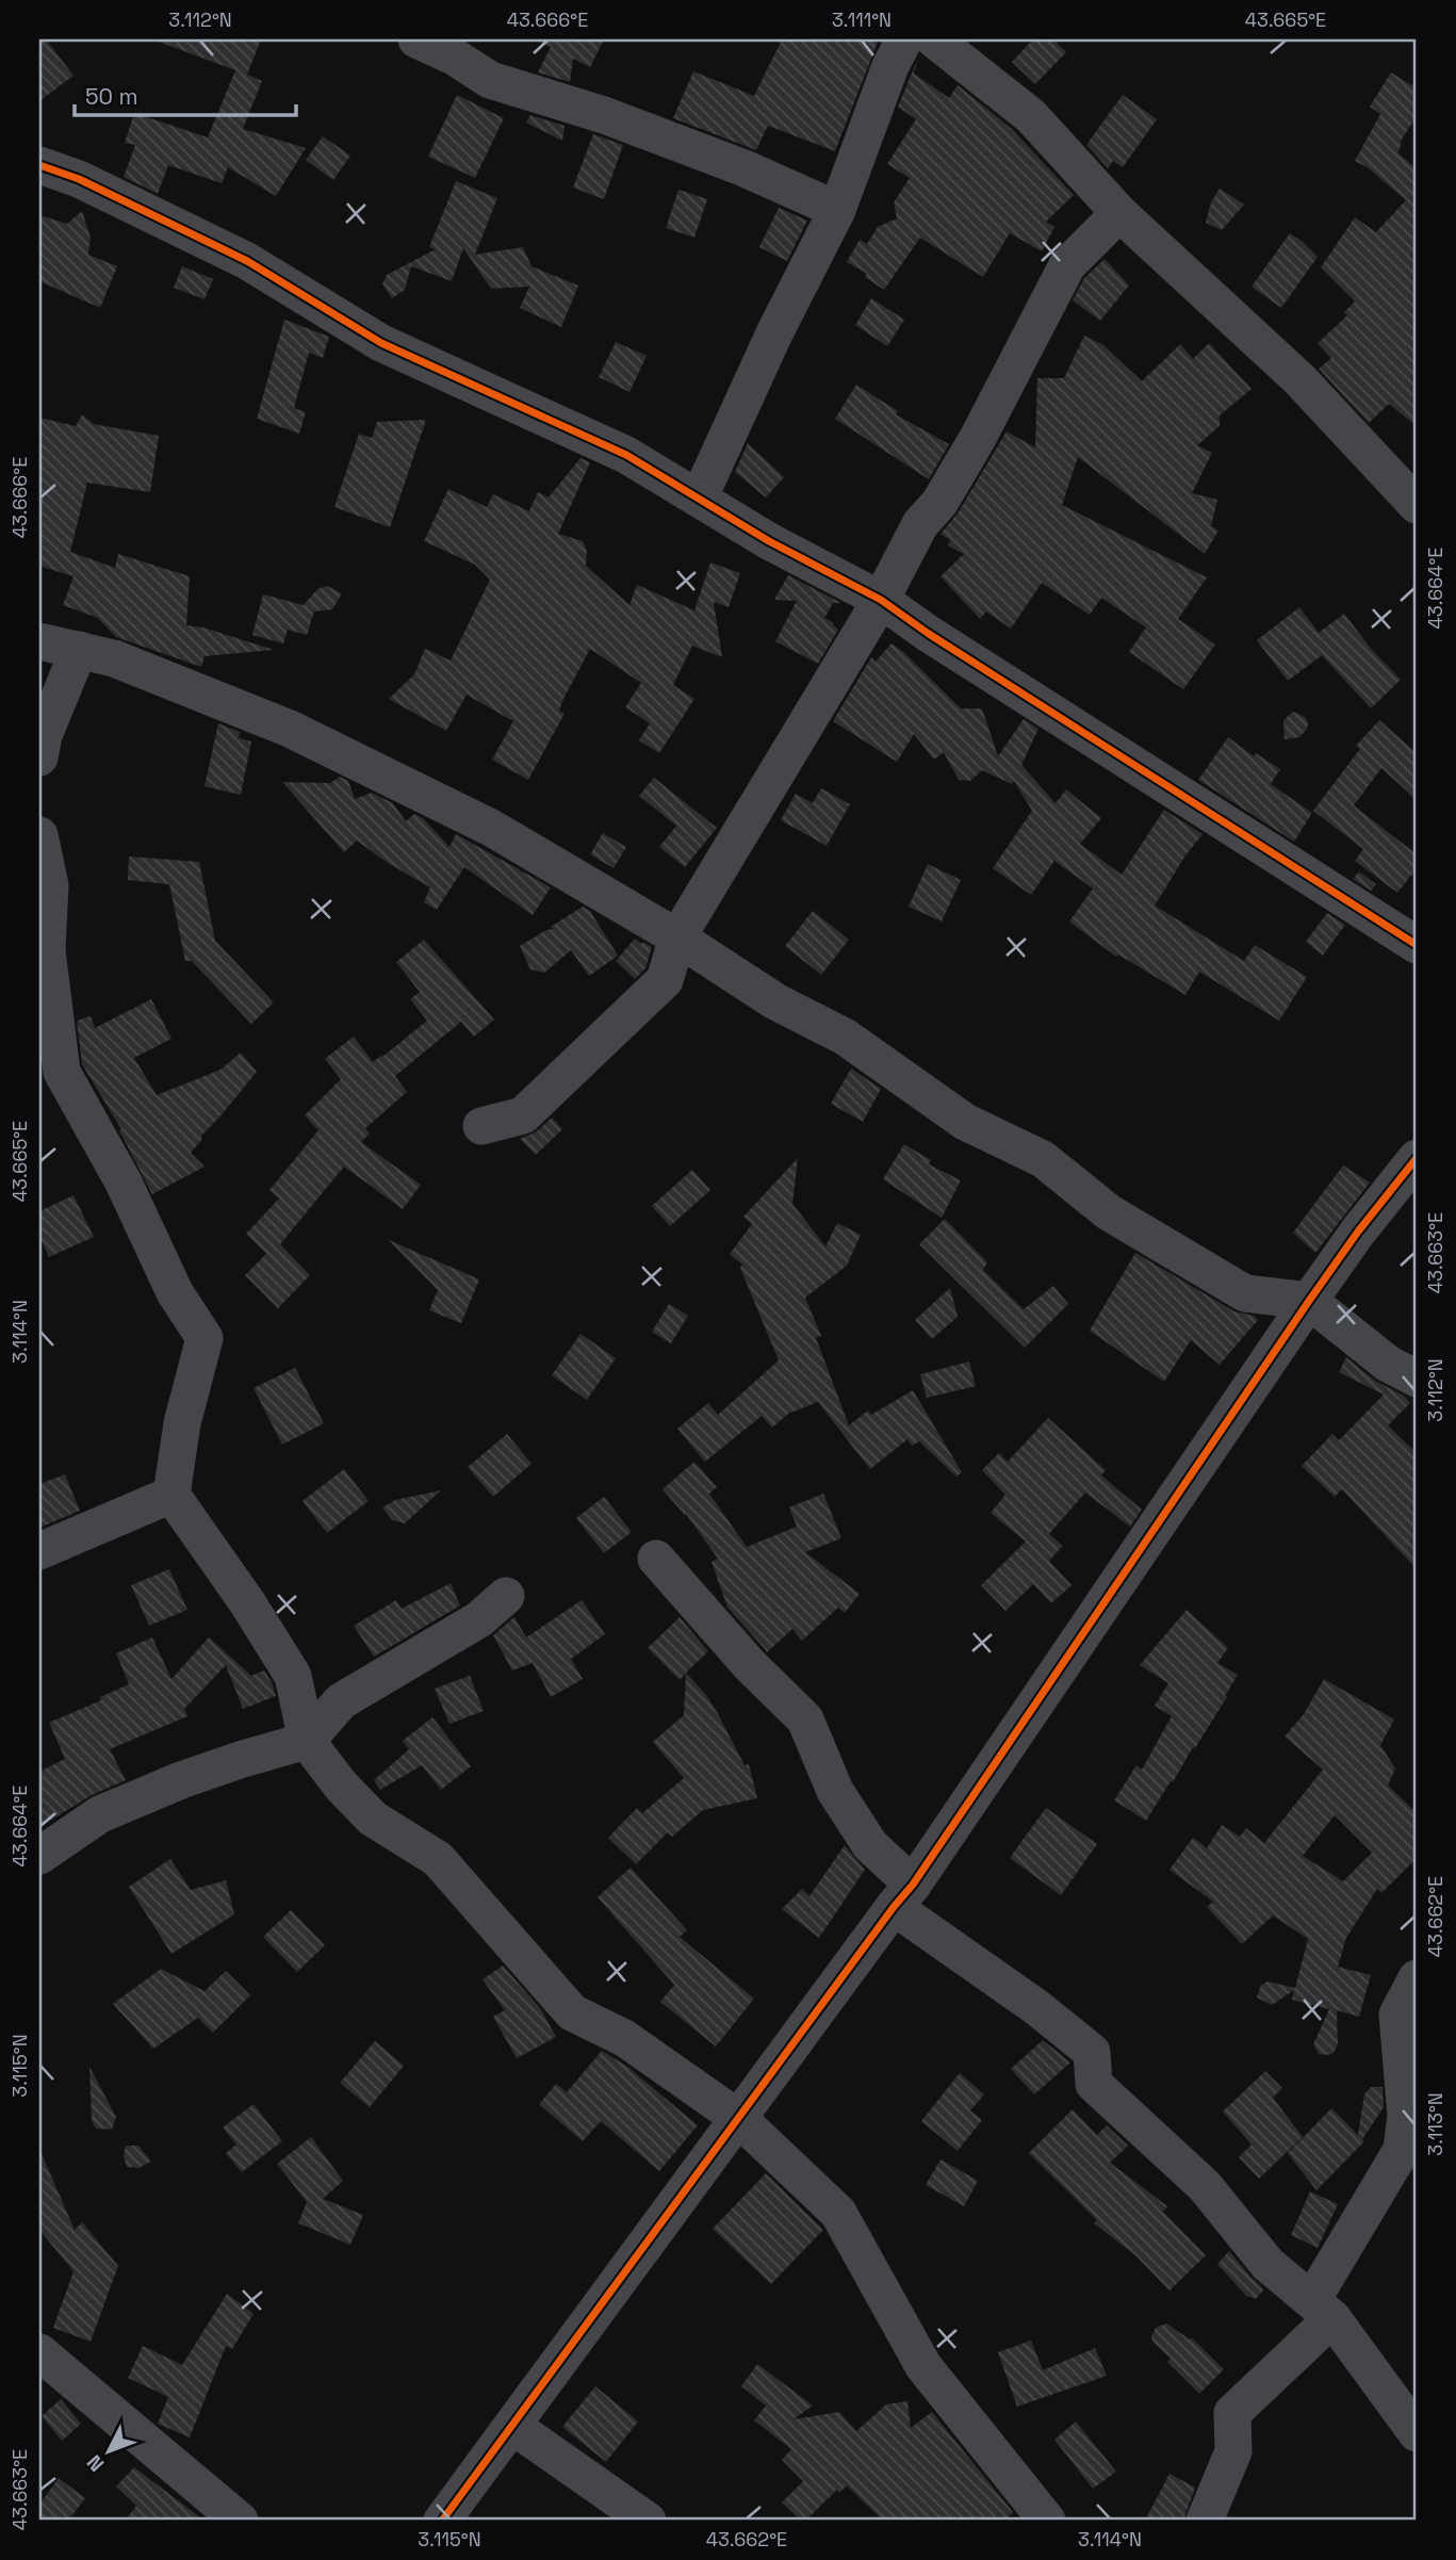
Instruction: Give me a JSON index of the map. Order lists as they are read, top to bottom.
{
  "scale_bar": "50 m",
  "north": "bottom left",
  "coordinates": [
    "3.112°N",
    "43.666°E",
    "3.111°N",
    "43.665°E",
    "43.664°E",
    "43.663°E",
    "3.114°N",
    "43.662°E",
    "3.115°N",
    "3.113°N"
  ]
}
